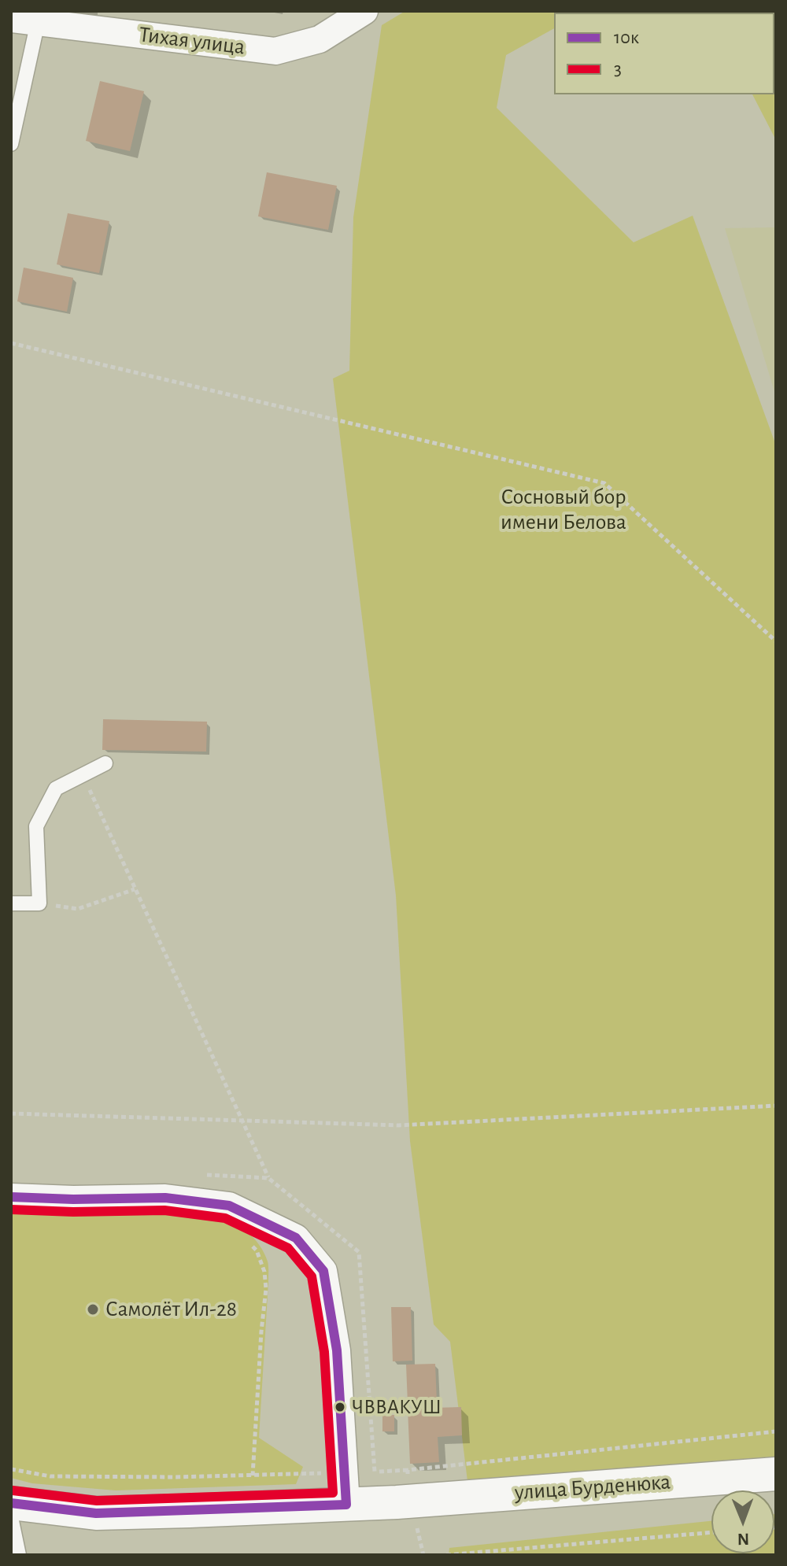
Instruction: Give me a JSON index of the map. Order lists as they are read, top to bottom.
{
  "streets": {
    "street": ["Тихая улица", "улица Бурденюка"]
  },
  "parks": ["Сосновый бор имени Белова"],
  "places": ["Самолёт Ил-28", "ЧВВАКУШ"],
  "lines": ["transit line 10к", "transit line 3"],
  "legend": ["10к", "3"],
  "north": "bottom"
}
